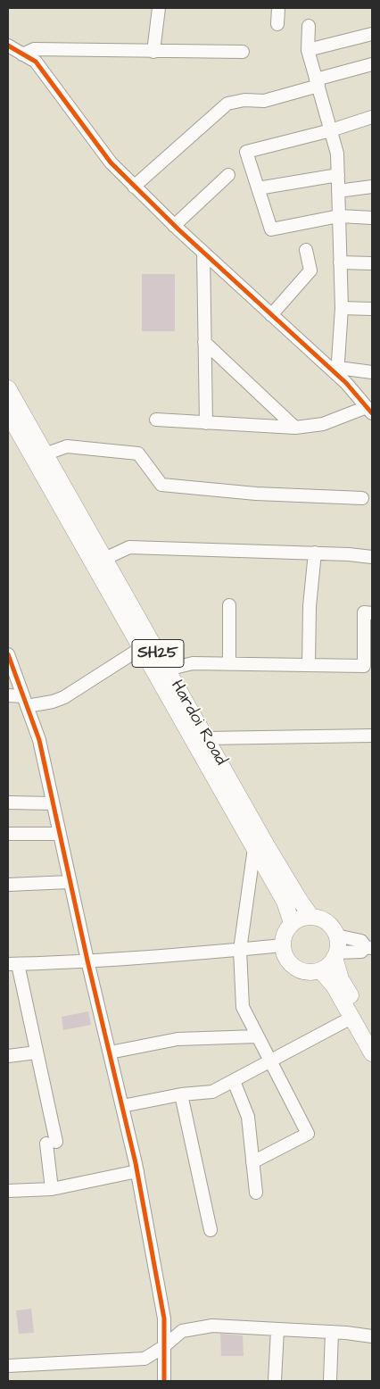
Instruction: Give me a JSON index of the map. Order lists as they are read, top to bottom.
{
  "streets": {
    "main road": ["SH25", "Hardoi Road"]
  },
  "crossings": [
    ["SH25", "Hardoi Road"]
  ]
}
